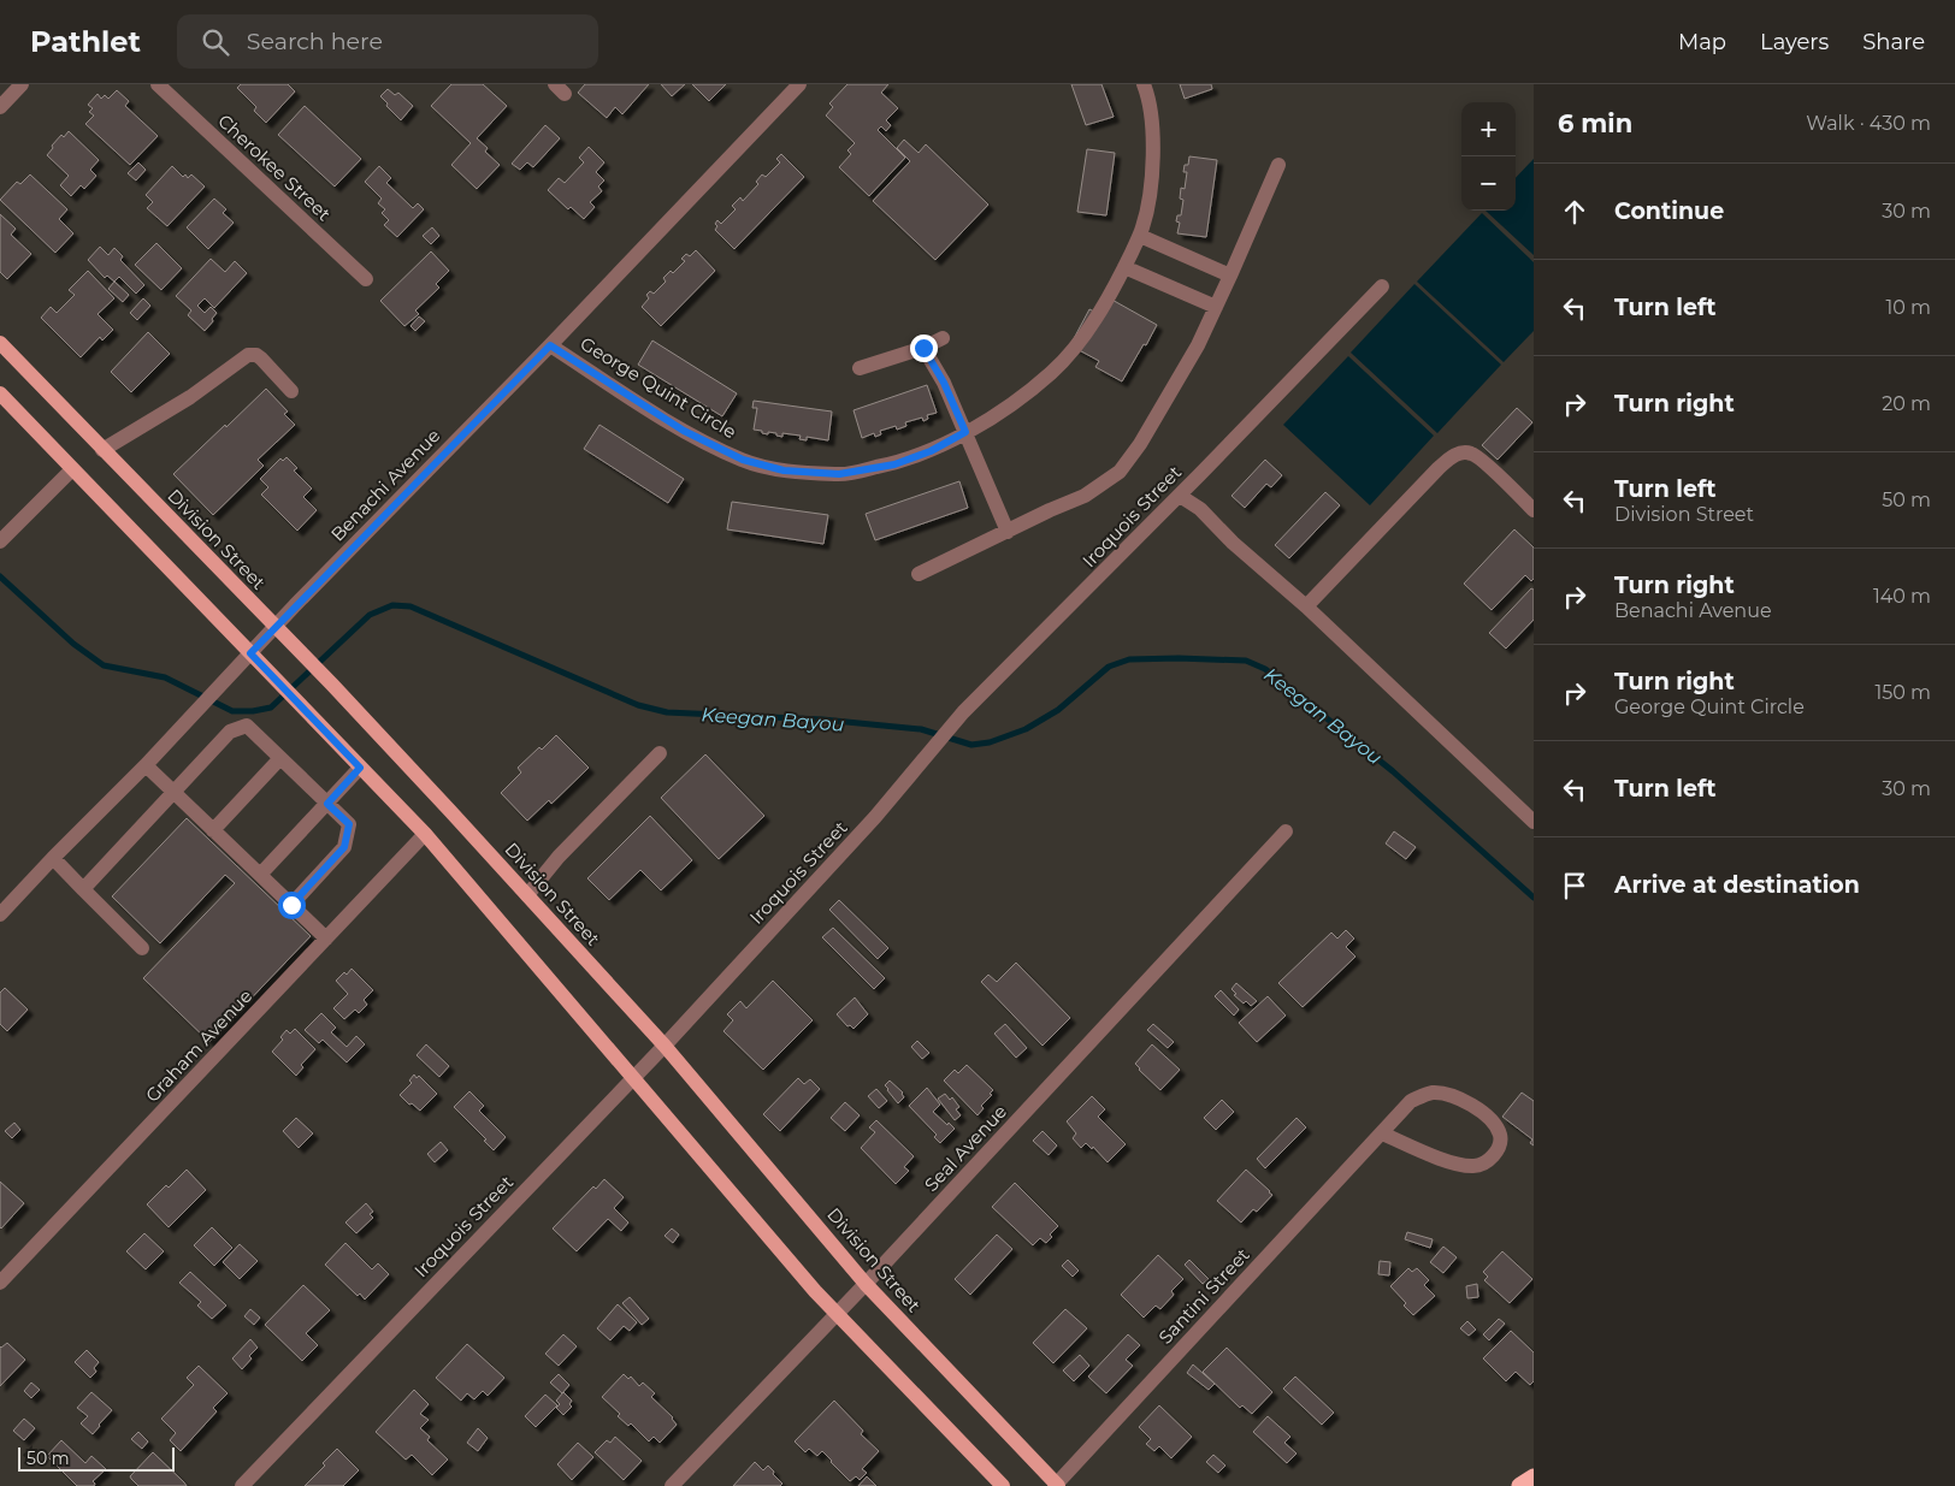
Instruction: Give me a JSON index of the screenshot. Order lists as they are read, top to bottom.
{
  "streets": {
    "main road": ["Division Street"],
    "street": [
      "Cherokee Street",
      "George Quint Circle",
      "Benachi Avenue",
      "Iroquois Street",
      "Graham Avenue",
      "Seal Avenue",
      "Santini Street"
    ]
  },
  "crossings": [
    ["George Quint Circle", "Benachi Avenue"],
    ["Benachi Avenue", "Division Street"],
    ["Iroquois Street", "Division Street"],
    ["Division Street", "Seal Avenue"],
    ["Division Street", "Santini Street"]
  ],
  "water": ["Keegan Bayou"],
  "scale_bar": "50 m",
  "page": {
    "header": "Pathlet",
    "search": "Search here",
    "nav": ["Map", "Layers", "Share"],
    "heading": ["6 min", "Walk · 430 m"],
    "map_buttons": ["+", "−"],
    "list": [
      ["Continue", "30 m"],
      ["Turn left", "10 m"],
      ["Turn right", "20 m"],
      ["Turn left", "Division Street", "50 m"],
      ["Turn right", "Benachi Avenue", "140 m"],
      ["Turn right", "George Quint Circle", "150 m"],
      ["Turn left", "30 m"],
      "Arrive at destination"
    ],
    "scale": "50 m"
  }
}
